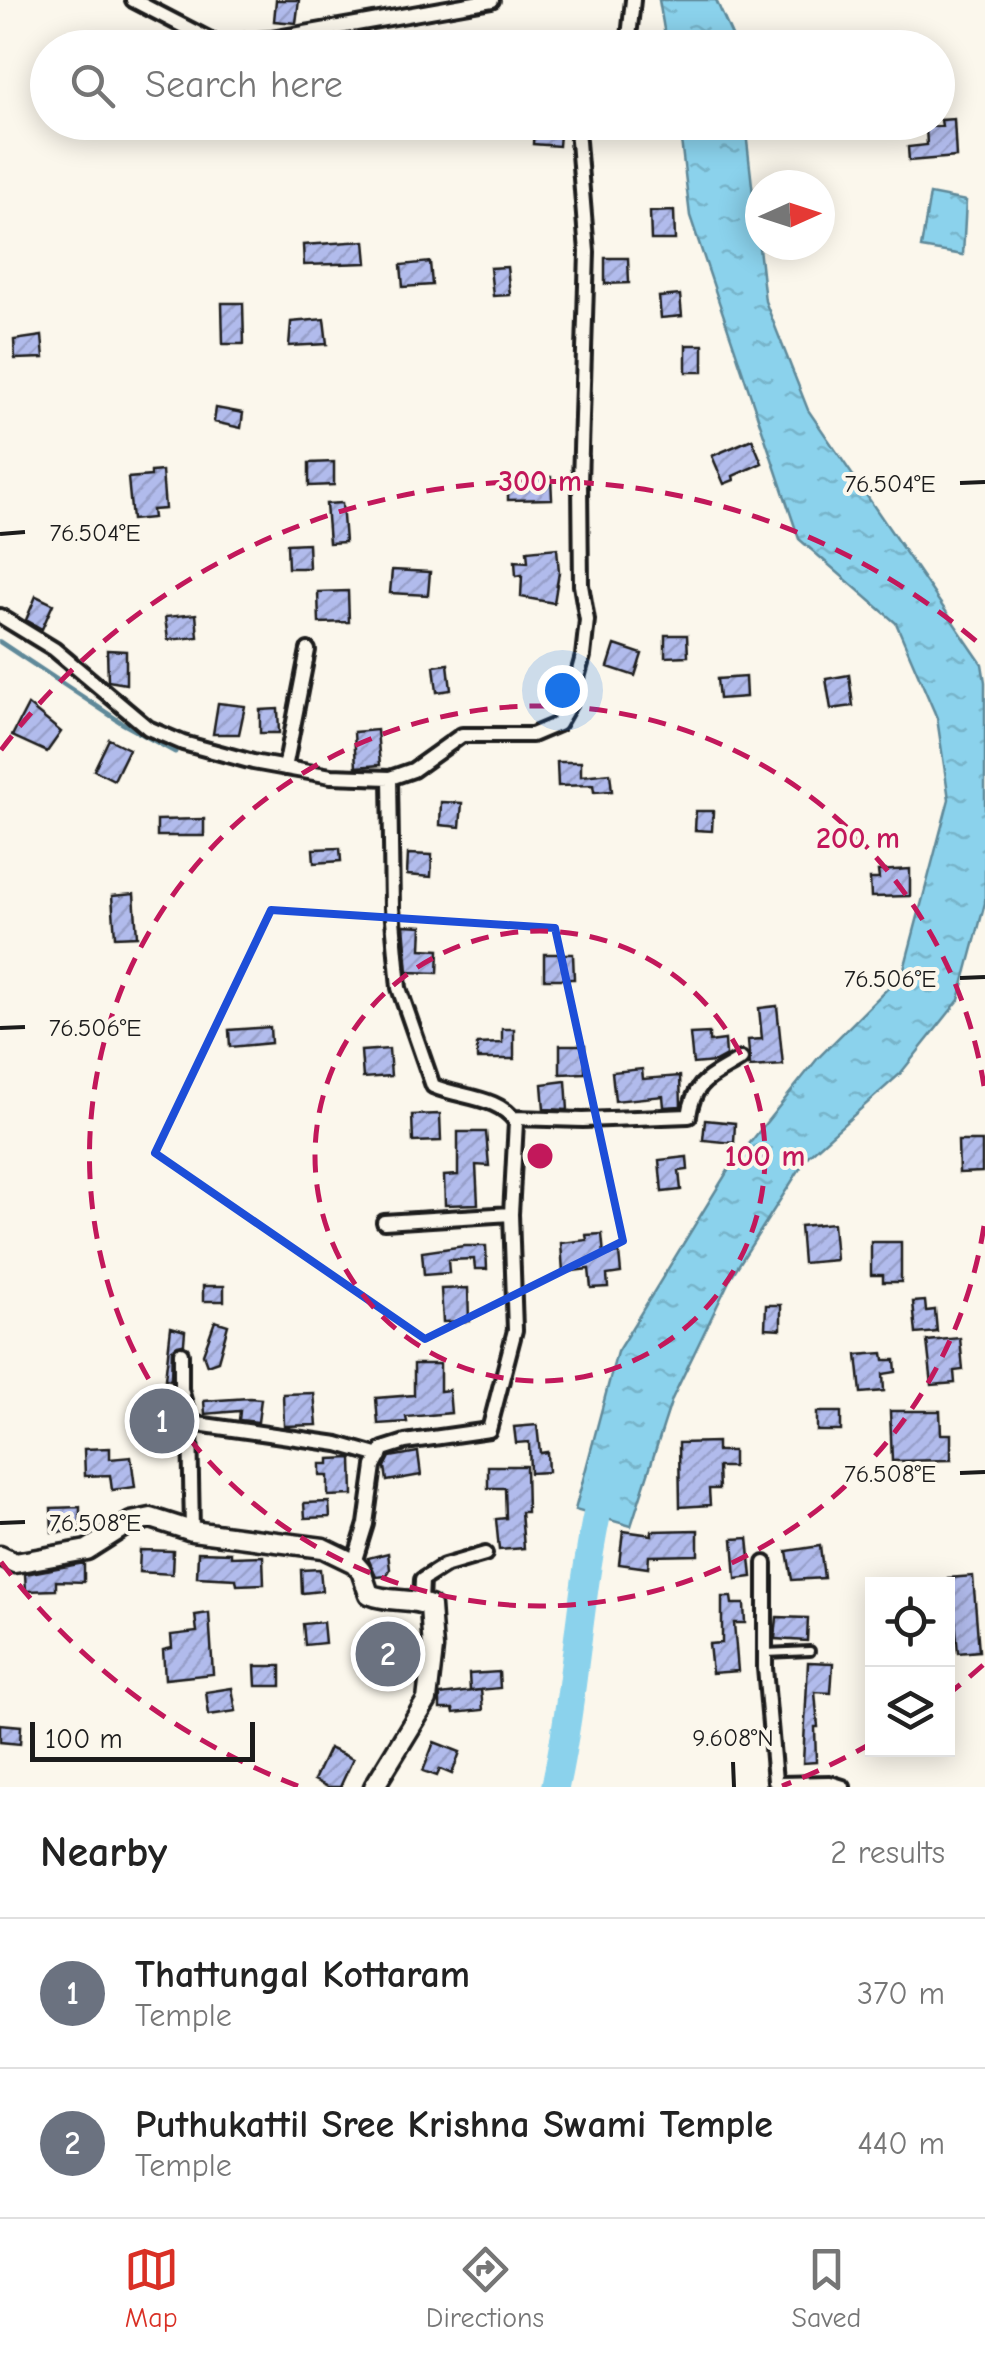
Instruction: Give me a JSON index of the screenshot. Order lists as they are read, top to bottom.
{
  "scale_bar": "100 m",
  "north": "right",
  "page": {
    "search": "Search here",
    "pins": ["1", "2"],
    "scale": "100 m",
    "heading": ["Nearby", "2 results"],
    "list": [
      {
        "mark": "1",
        "name": "Thattungal Kottaram",
        "note": "Temple",
        "value": "370 m"
      },
      {
        "mark": "2",
        "name": "Puthukattil Sree Krishna Swami Temple",
        "note": "Temple",
        "value": "440 m"
      }
    ],
    "nav": ["Map", "Directions", "Saved"]
  },
  "coordinates": [
    "76.504°E",
    "76.506°E",
    "76.508°E",
    "9.608°N"
  ],
  "rings": ["300 m", "200 m", "100 m"]
}
